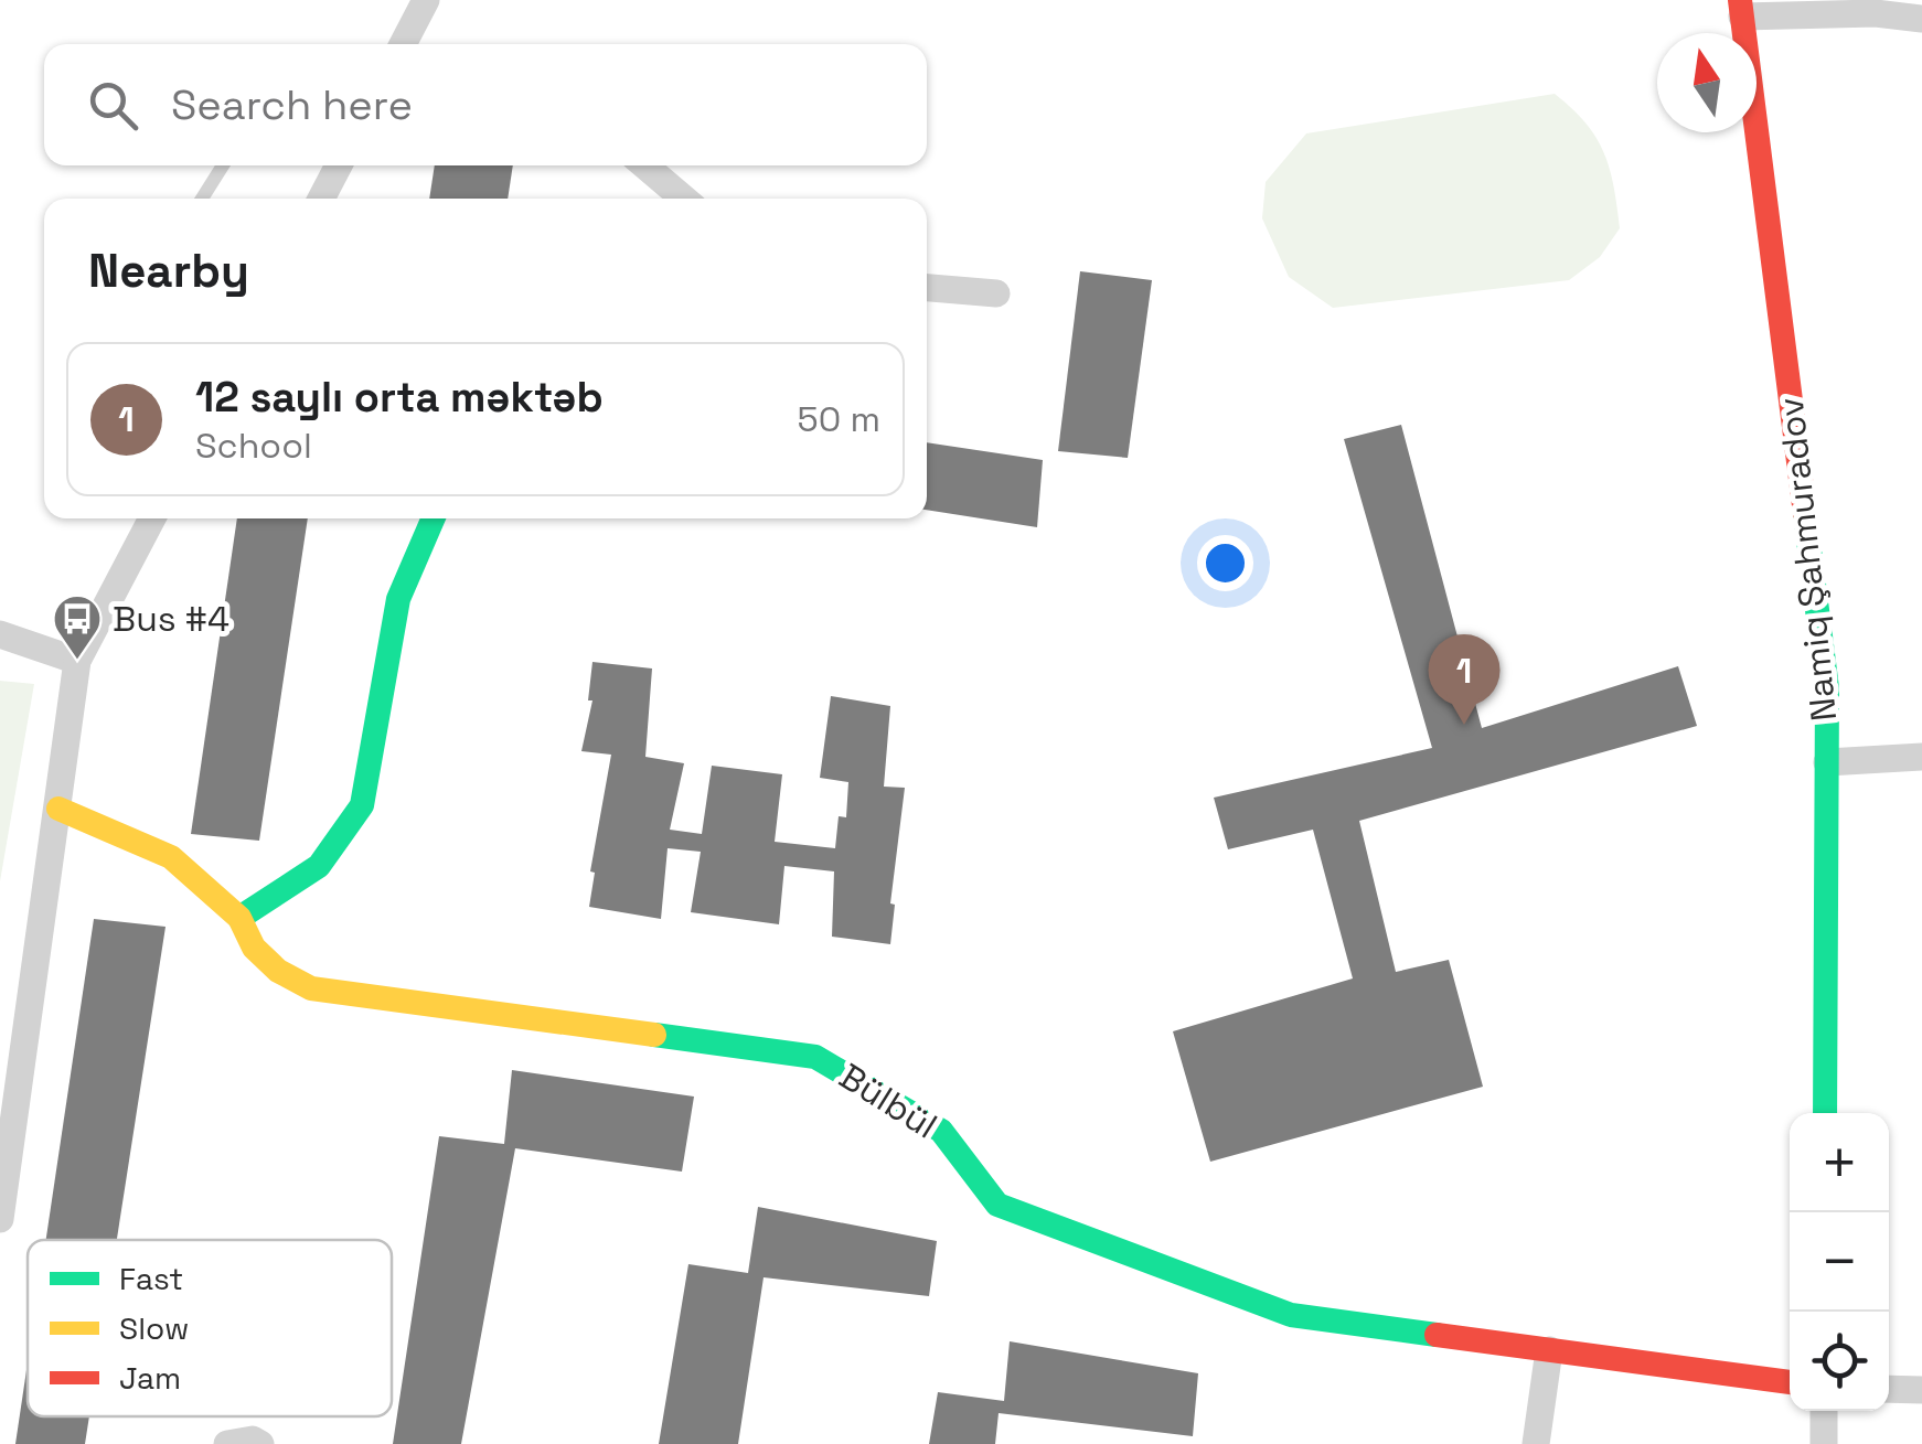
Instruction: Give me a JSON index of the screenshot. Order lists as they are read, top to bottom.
{
  "streets": {
    "street": ["Namiq Şahmuradov", "Bülbül"]
  },
  "places": {
    "bus stop": ["Bus #4"]
  },
  "legend": ["Fast", "Slow", "Jam"],
  "north": "top",
  "page": {
    "search": "Search here",
    "heading": "Nearby",
    "list": [
      {
        "mark": "1",
        "name": "12 saylı orta məktəb",
        "note": "School",
        "value": "50 m"
      }
    ],
    "pins": "1",
    "map_buttons": ["+", "−"]
  }
}
